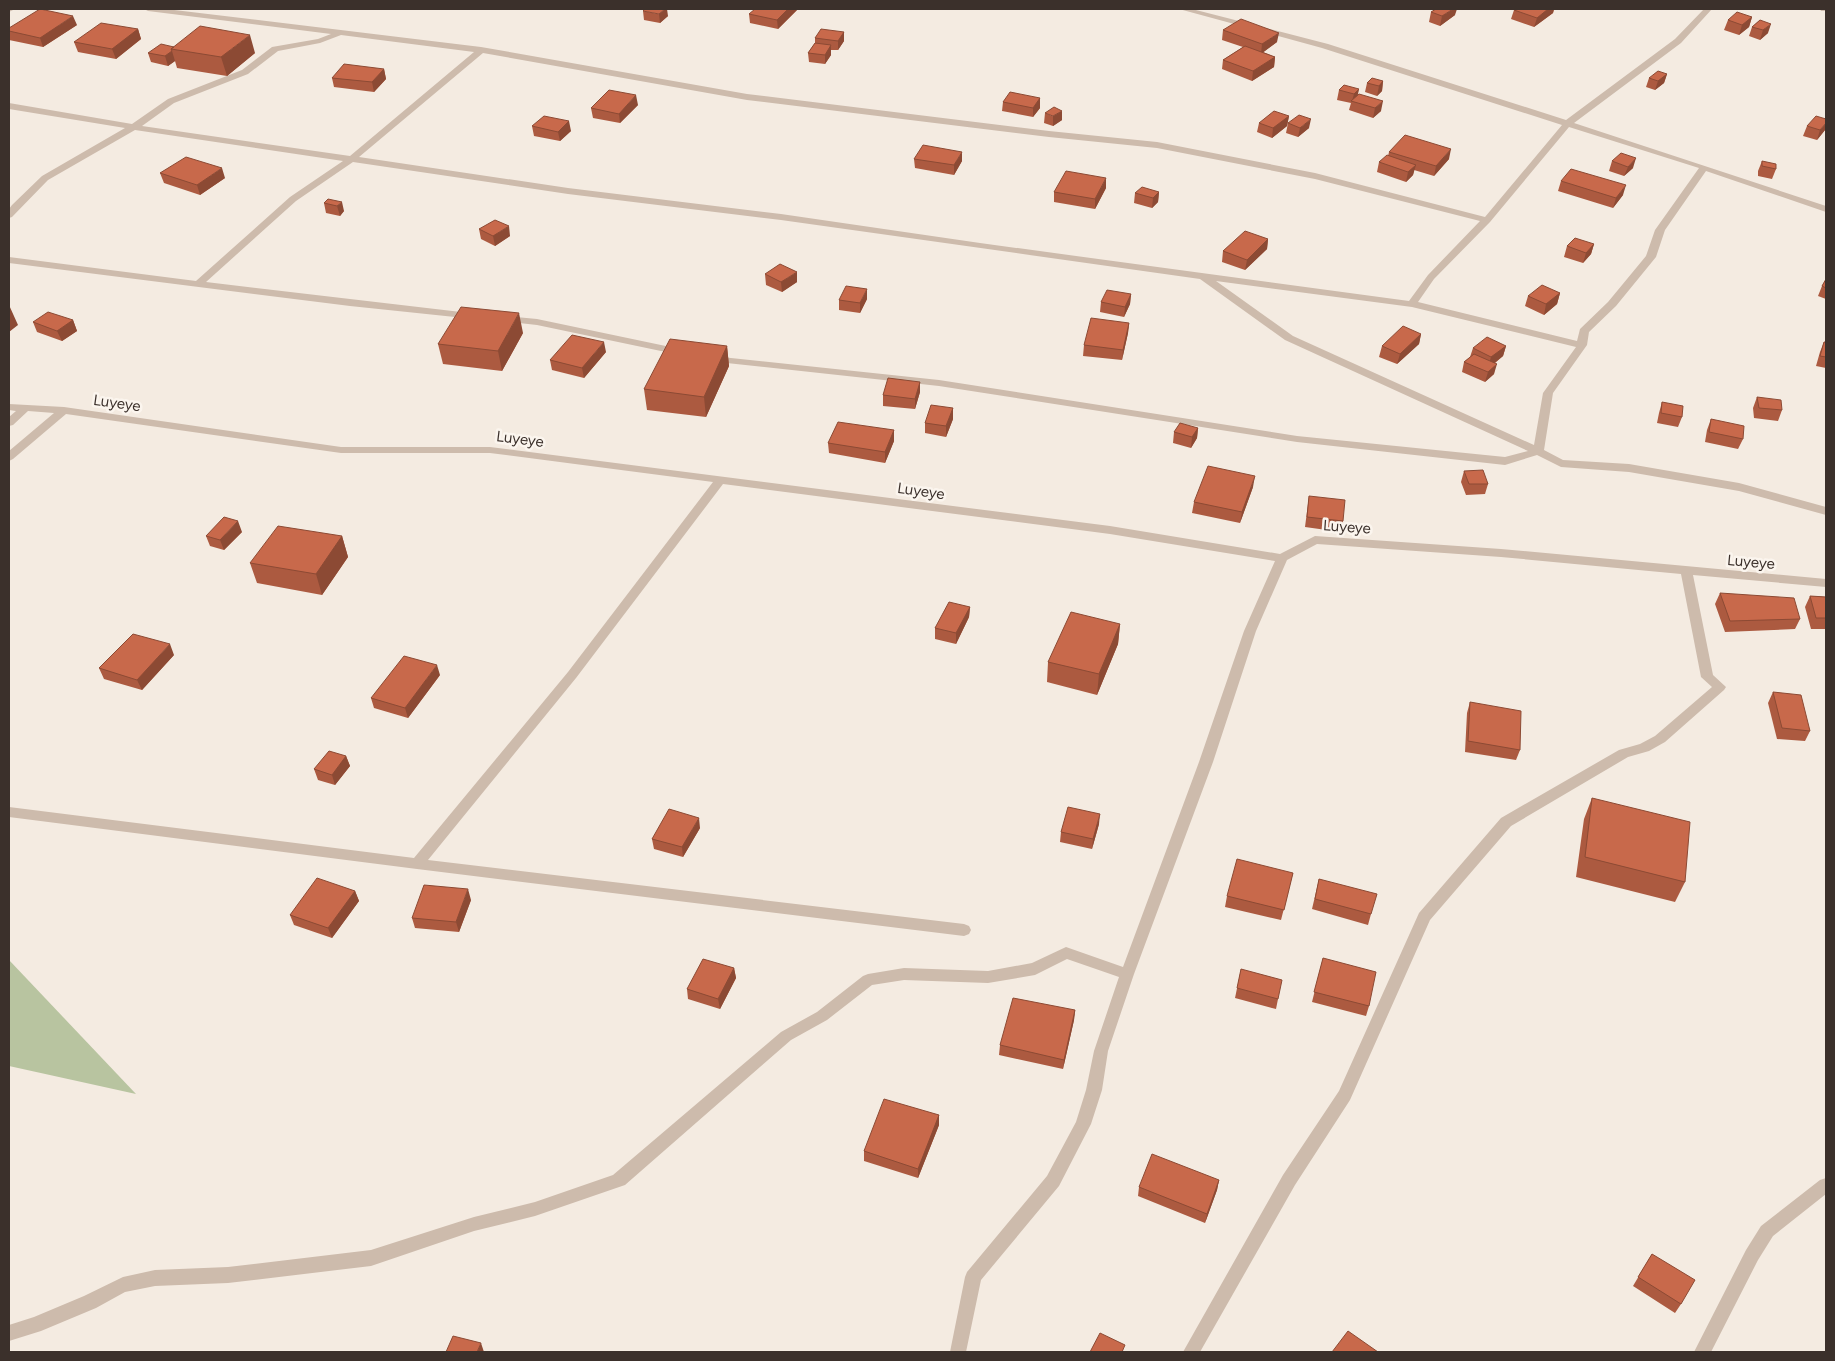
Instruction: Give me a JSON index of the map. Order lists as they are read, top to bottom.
{
  "streets": {
    "street": ["Luyeye"]
  }
}
